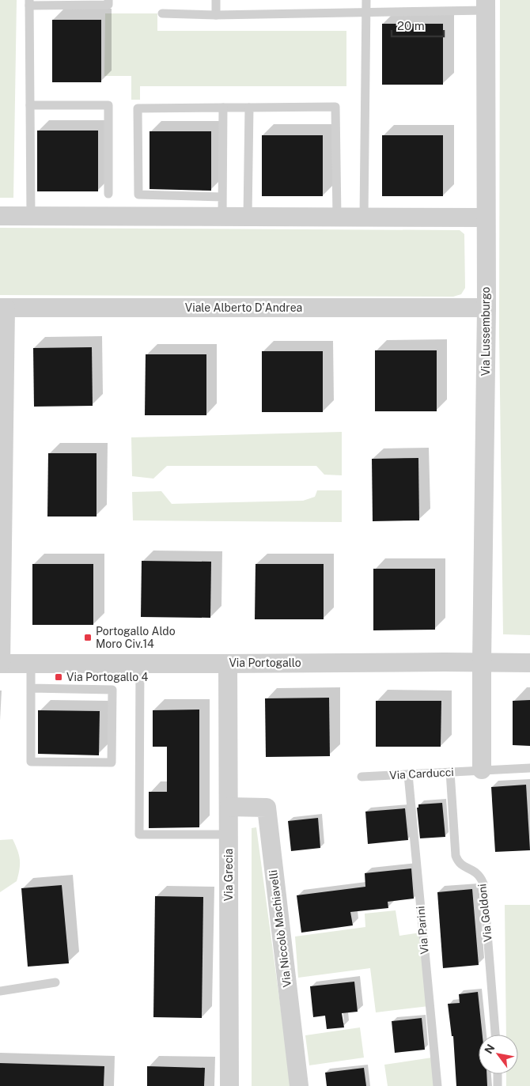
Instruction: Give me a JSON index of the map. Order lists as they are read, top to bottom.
{
  "streets": {
    "street": [
      "Viale Alberto D'Andrea",
      "Via Lussemburgo",
      "Via Portogallo",
      "Via Grecia",
      "Via Niccolò Machiavelli"
    ],
    "lane": ["Via Carducci", "Via Goldoni", "Via Parini"]
  },
  "crossings": [
    ["Viale Alberto D'Andrea", "Via Lussemburgo"],
    ["Via Lussemburgo", "Via Portogallo"],
    ["Via Portogallo", "Via Grecia"],
    ["Via Carducci", "Via Goldoni"],
    ["Via Carducci", "Via Parini"],
    ["Via Grecia", "Via Niccolò Machiavelli"]
  ],
  "places": {
    "transit": ["Portogallo Aldo Moro Civ.14", "Via Portogallo 4"]
  },
  "scale_bar": "20 m",
  "north": "top left"
}
